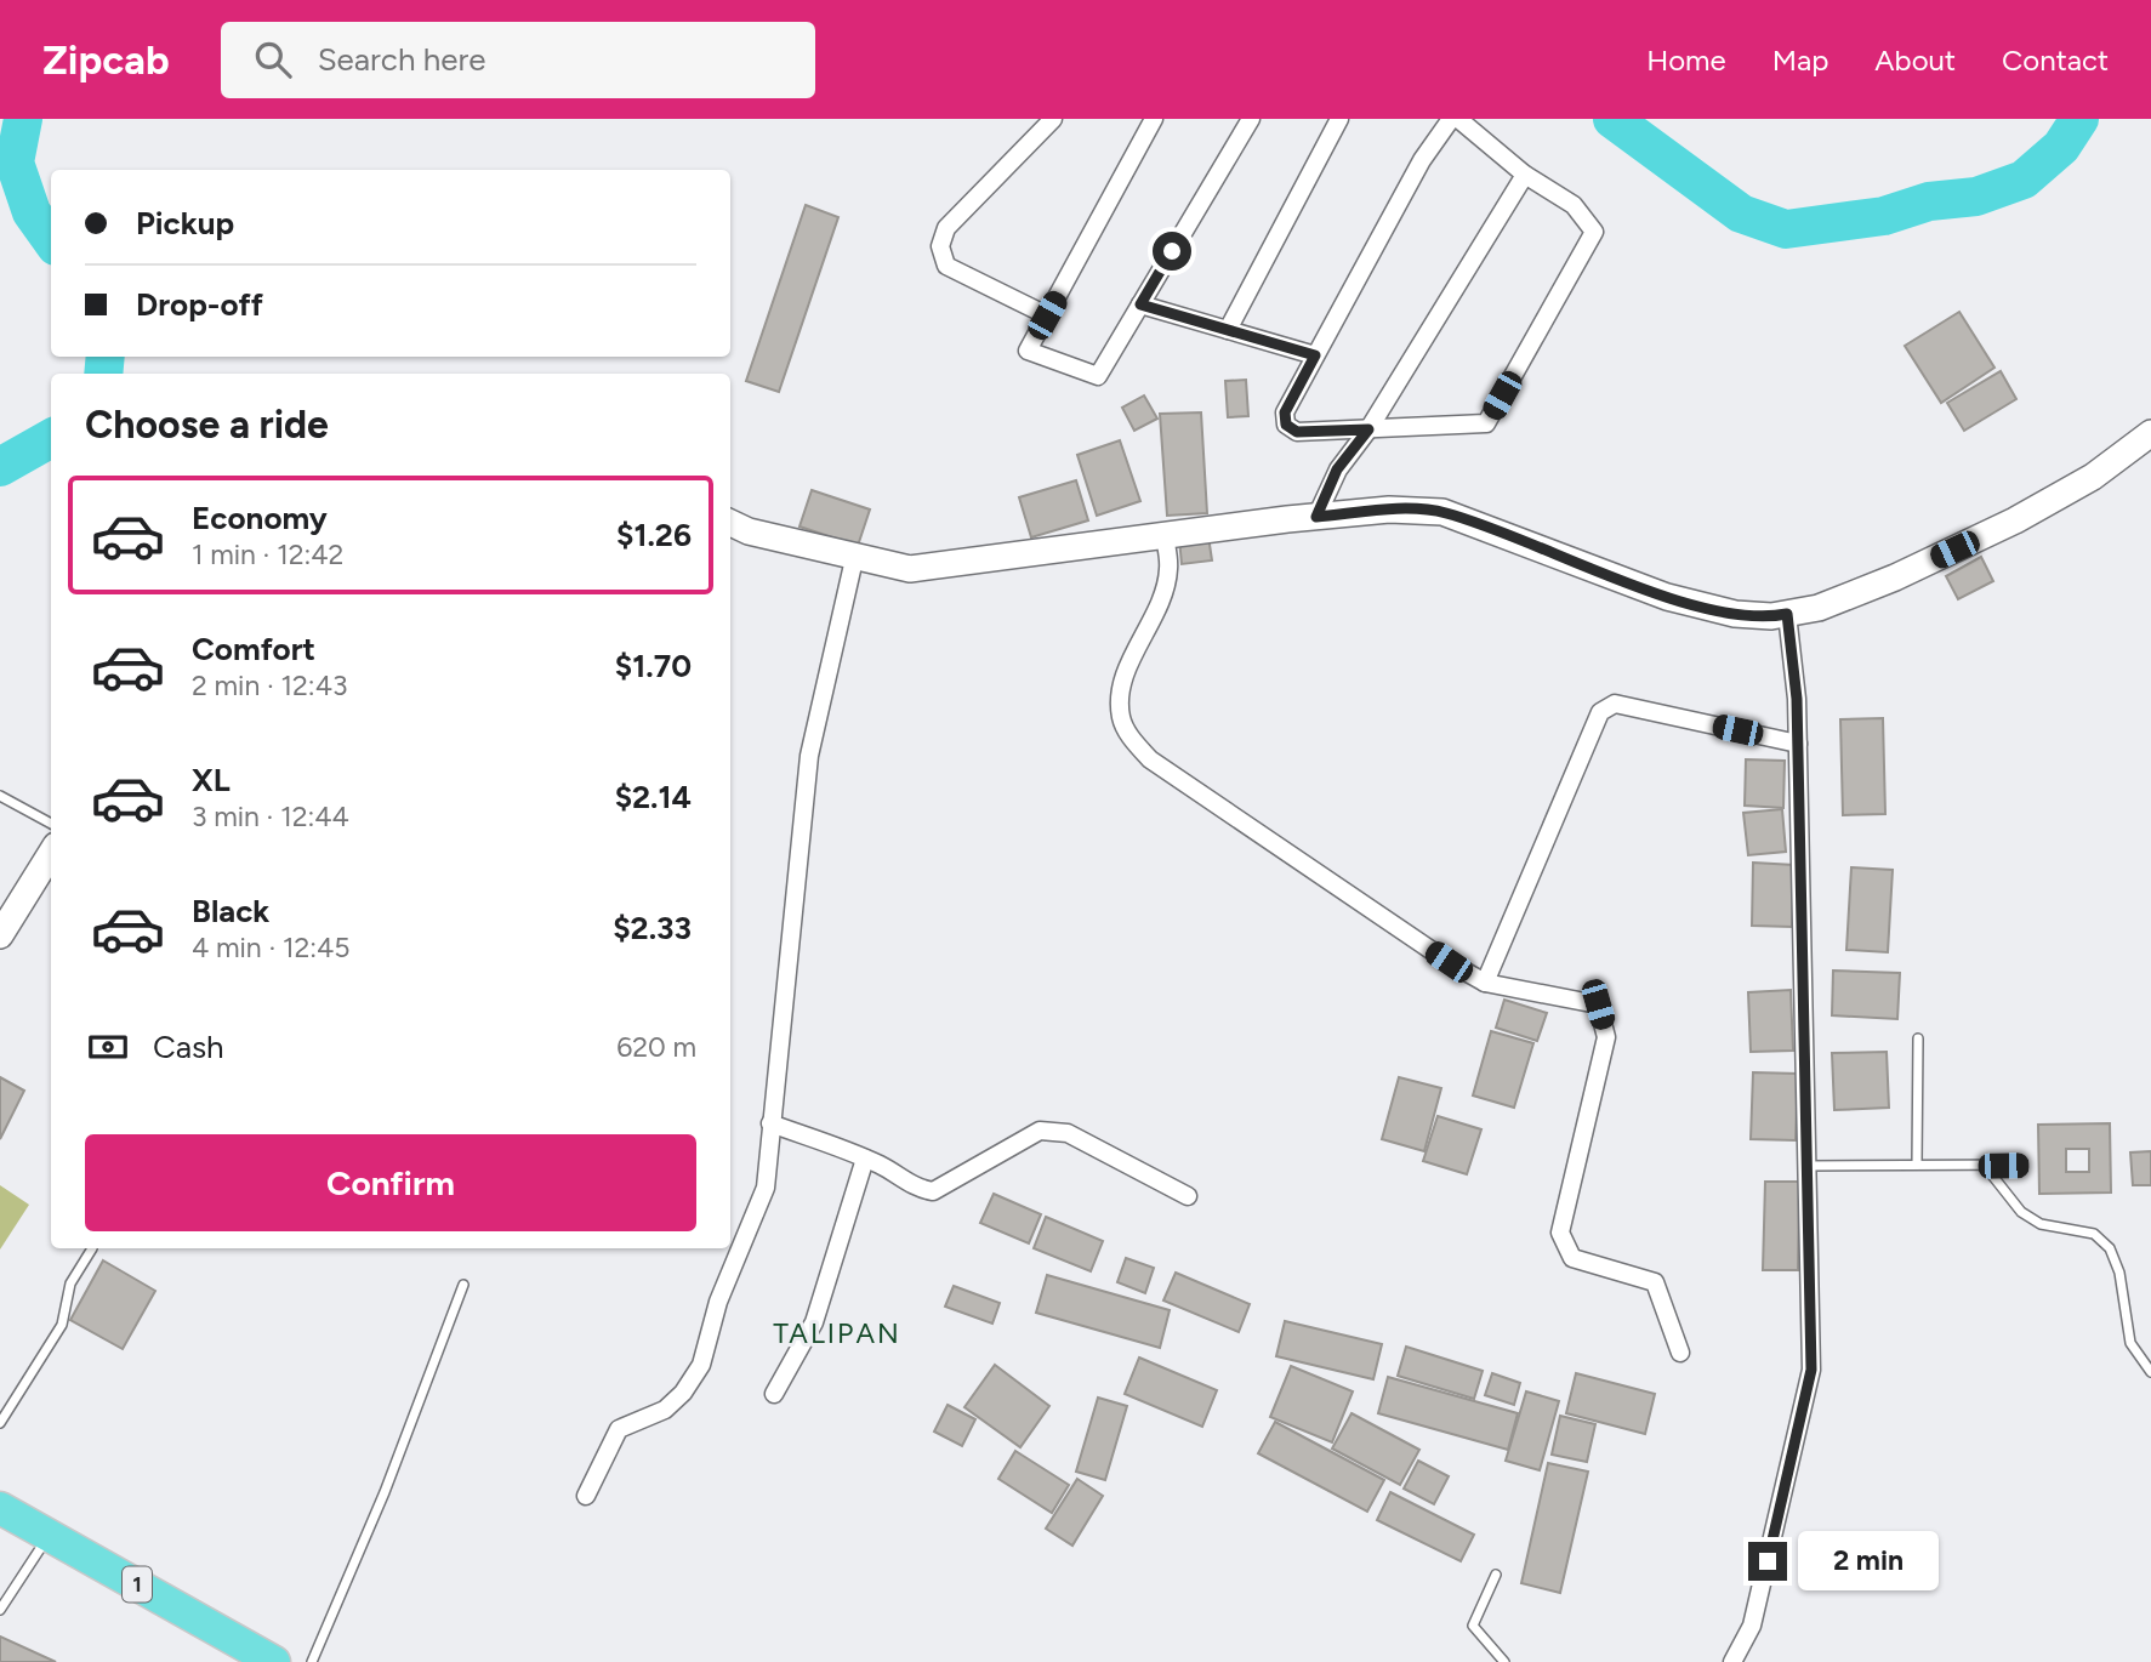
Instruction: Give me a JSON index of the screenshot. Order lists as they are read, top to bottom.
{
  "streets": {
    "highway": ["1"]
  },
  "districts": ["TALIPAN"],
  "page": {
    "header": "Zipcab",
    "search": "Search here",
    "nav": [
      "Home",
      "Map",
      "About",
      "Contact"
    ],
    "banner": ["Pickup", "Drop-off"],
    "heading": "Choose a ride",
    "list": [
      {
        "name": "Economy",
        "note": "1 min · 12:42",
        "value": "$1.26"
      },
      {
        "name": "Comfort",
        "note": "2 min · 12:43",
        "value": "$1.70"
      },
      {
        "name": "XL",
        "note": "3 min · 12:44",
        "value": "$2.14"
      },
      {
        "name": "Black",
        "note": "4 min · 12:45",
        "value": "$2.33"
      }
    ],
    "pay": ["Cash", "620 m"],
    "buttons": "Confirm",
    "bubble": "2 min"
  }
}
